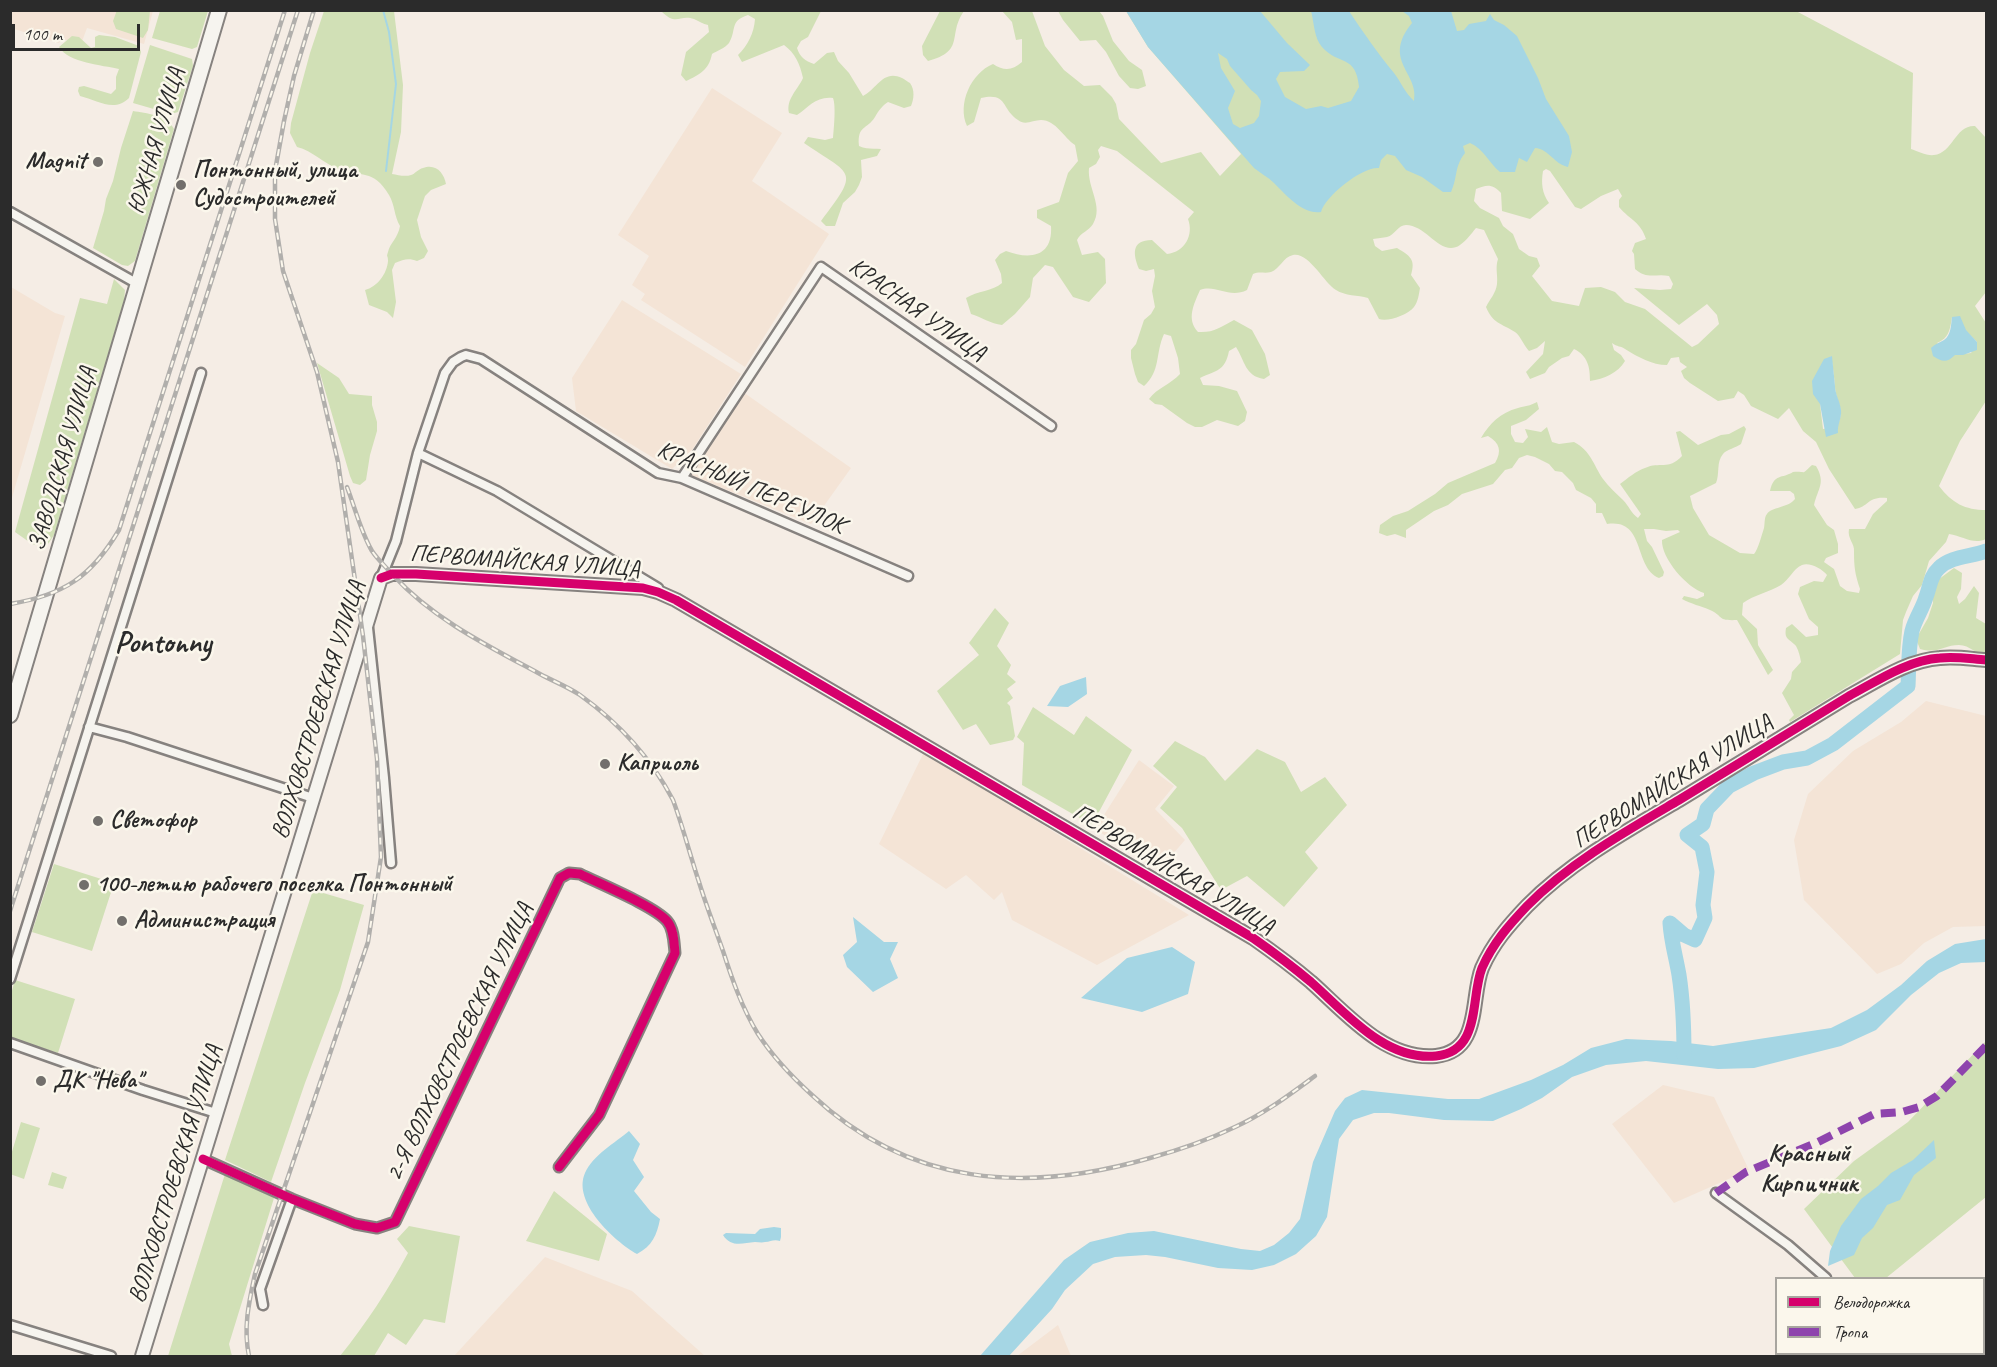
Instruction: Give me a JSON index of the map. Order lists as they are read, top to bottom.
{
  "streets": {
    "main road": ["ЮЖНАЯ УЛИЦА", "ЗАВОДСКАЯ УЛИЦА"],
    "street": [
      "КРАСНАЯ УЛИЦА",
      "КРАСНЫЙ ПЕРЕУЛОК",
      "ПЕРВОМАЙСКАЯ УЛИЦА",
      "ВОЛХОВСТРОЕВСКАЯ УЛИЦА",
      "2-Я ВОЛХОВСТРОЕВСКАЯ УЛИЦА"
    ]
  },
  "crossings": [
    ["ЮЖНАЯ УЛИЦА", "ЗАВОДСКАЯ УЛИЦА"],
    ["КРАСНАЯ УЛИЦА", "КРАСНЫЙ ПЕРЕУЛОК"],
    ["КРАСНЫЙ ПЕРЕУЛОК", "ВОЛХОВСТРОЕВСКАЯ УЛИЦА"],
    ["ПЕРВОМАЙСКАЯ УЛИЦА", "ВОЛХОВСТРОЕВСКАЯ УЛИЦА"]
  ],
  "districts": ["Pontonny", "Красный Кирпичник"],
  "places": [
    "Magnit",
    "Понтонный, улица Судостроителей",
    "Каприоль",
    "Светофор",
    "100-летию рабочего поселка Понтонный",
    "Администрация",
    "ДК \"Нева\""
  ],
  "legend": ["Велодорожка", "Тропа"],
  "scale_bar": "100 m"
}
